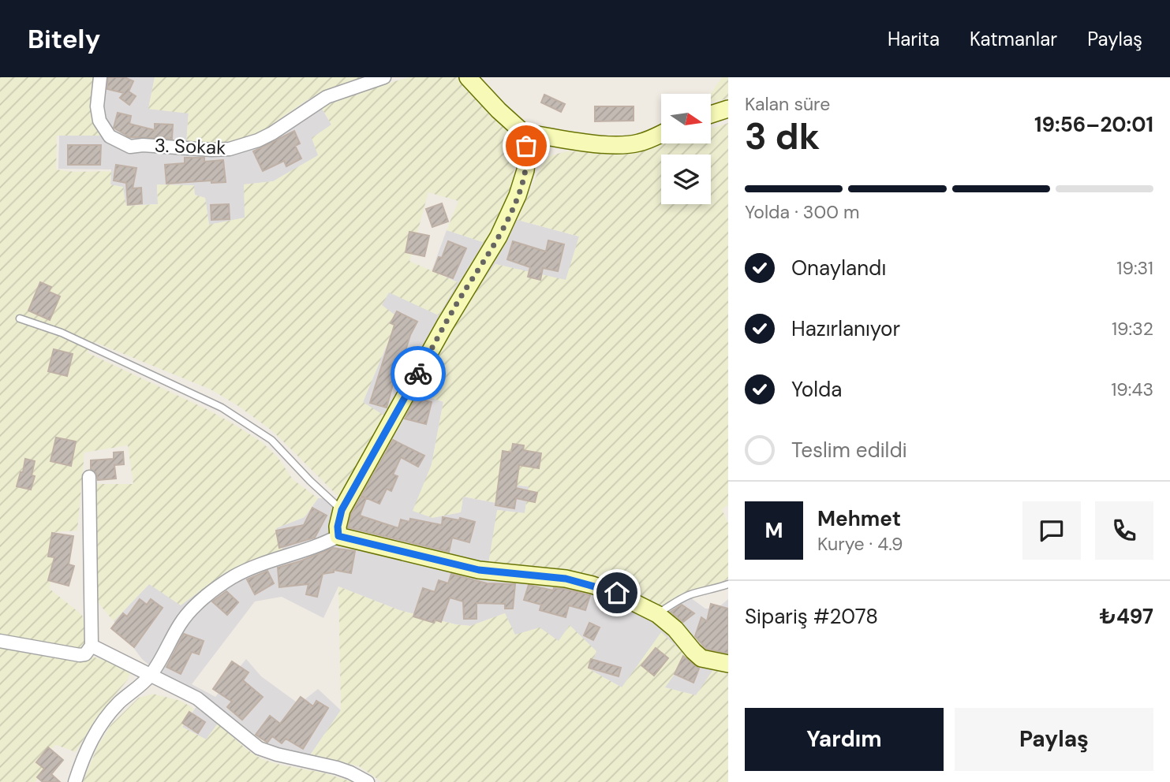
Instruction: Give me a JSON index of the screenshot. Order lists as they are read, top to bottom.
{
  "streets": {
    "street": ["3. Sokak"]
  },
  "north": "right",
  "page": {
    "header": "Bitely",
    "nav": ["Harita", "Katmanlar", "Paylaş"],
    "heading": ["3 dk", "Kalan süre", "19:56–20:01"],
    "panel": [
      "Mehmet",
      "Kurye · 4.9",
      "Sipariş #2078",
      "₺497"
    ],
    "bar": "Yolda · 300 m",
    "list": [
      ["Onaylandı", "19:31"],
      ["Hazırlanıyor", "19:32"],
      ["Yolda", "19:43"],
      "Teslim edildi"
    ],
    "round": "M",
    "buttons": ["Yardım", "Paylaş"]
  }
}
